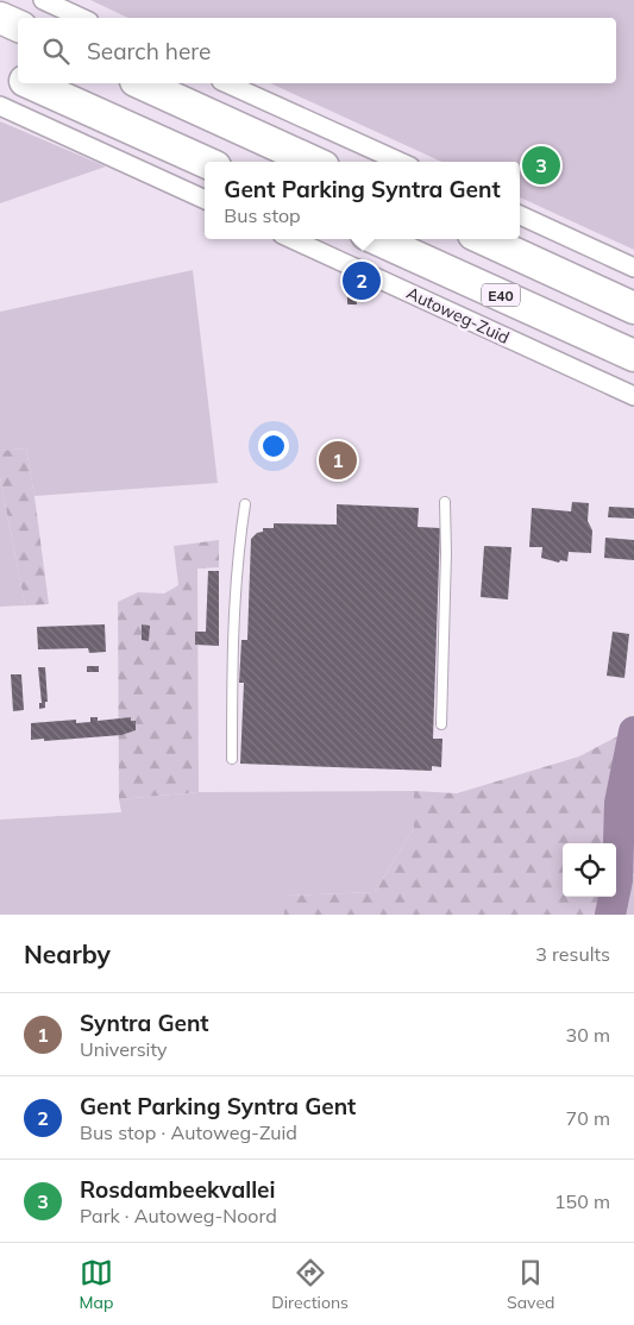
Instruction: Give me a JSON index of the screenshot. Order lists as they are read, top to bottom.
{
  "streets": {
    "highway": ["E40"],
    "street": ["Autoweg-Zuid"]
  },
  "page": {
    "search": "Search here",
    "pins": ["3", "2", "1"],
    "popup": ["Gent Parking Syntra Gent", "Bus stop"],
    "heading": ["Nearby", "3 results"],
    "list": [
      {
        "mark": "1",
        "name": "Syntra Gent",
        "note": "University",
        "value": "30 m"
      },
      {
        "mark": "2",
        "name": "Gent Parking Syntra Gent",
        "note": "Bus stop · Autoweg-Zuid",
        "value": "70 m"
      },
      {
        "mark": "3",
        "name": "Rosdambeekvallei",
        "note": "Park · Autoweg-Noord",
        "value": "150 m"
      }
    ],
    "nav": ["Map", "Directions", "Saved"]
  }
}
